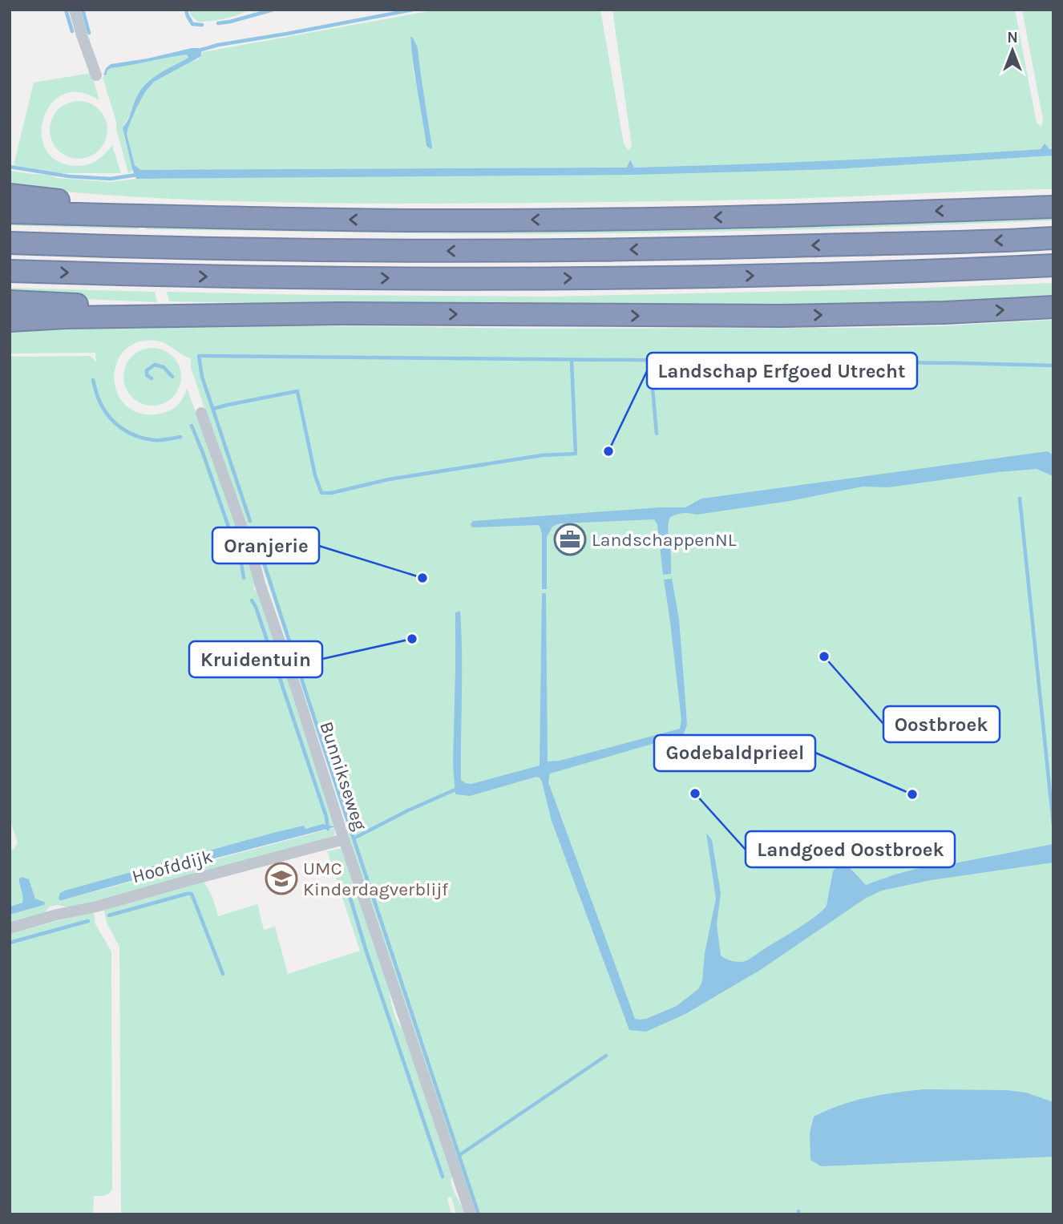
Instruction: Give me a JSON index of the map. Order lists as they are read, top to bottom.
{
  "streets": {
    "street": ["Bunnikseweg", "Hoofddijk"]
  },
  "crossings": [
    ["Bunnikseweg", "Hoofddijk"]
  ],
  "places": {
    "other": [
      "Landschap Erfgoed Utrecht",
      "Oranjerie",
      "Kruidentuin",
      "Oostbroek",
      "Landgoed Oostbroek",
      "Godebaldprieel"
    ],
    "office": ["LandschappenNL"],
    "school or university": ["UMC Kinderdagverblijf"]
  },
  "north": "top"
}
